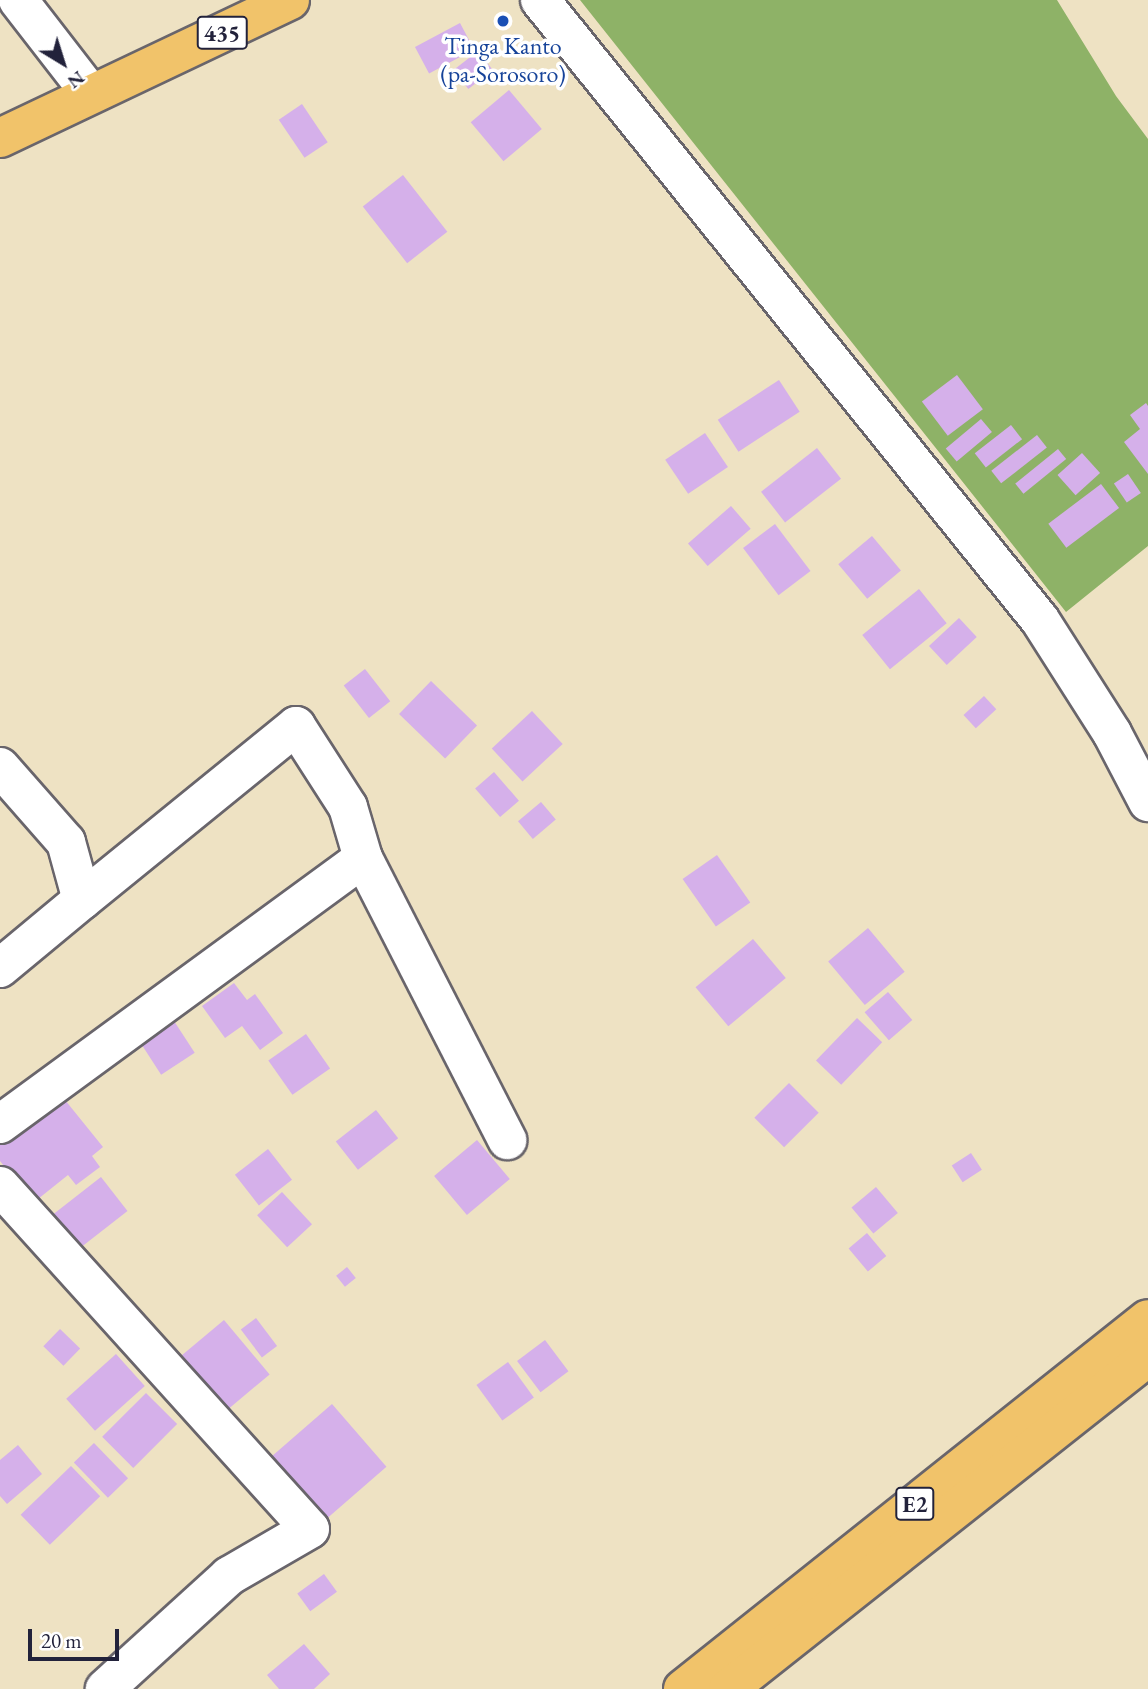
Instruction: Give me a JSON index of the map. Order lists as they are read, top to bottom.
{
  "streets": {
    "main road": ["435", "E2"]
  },
  "places": ["Tinga Kanto (pa-Sorosoro)"],
  "scale_bar": "20 m",
  "north": "bottom right"
}
